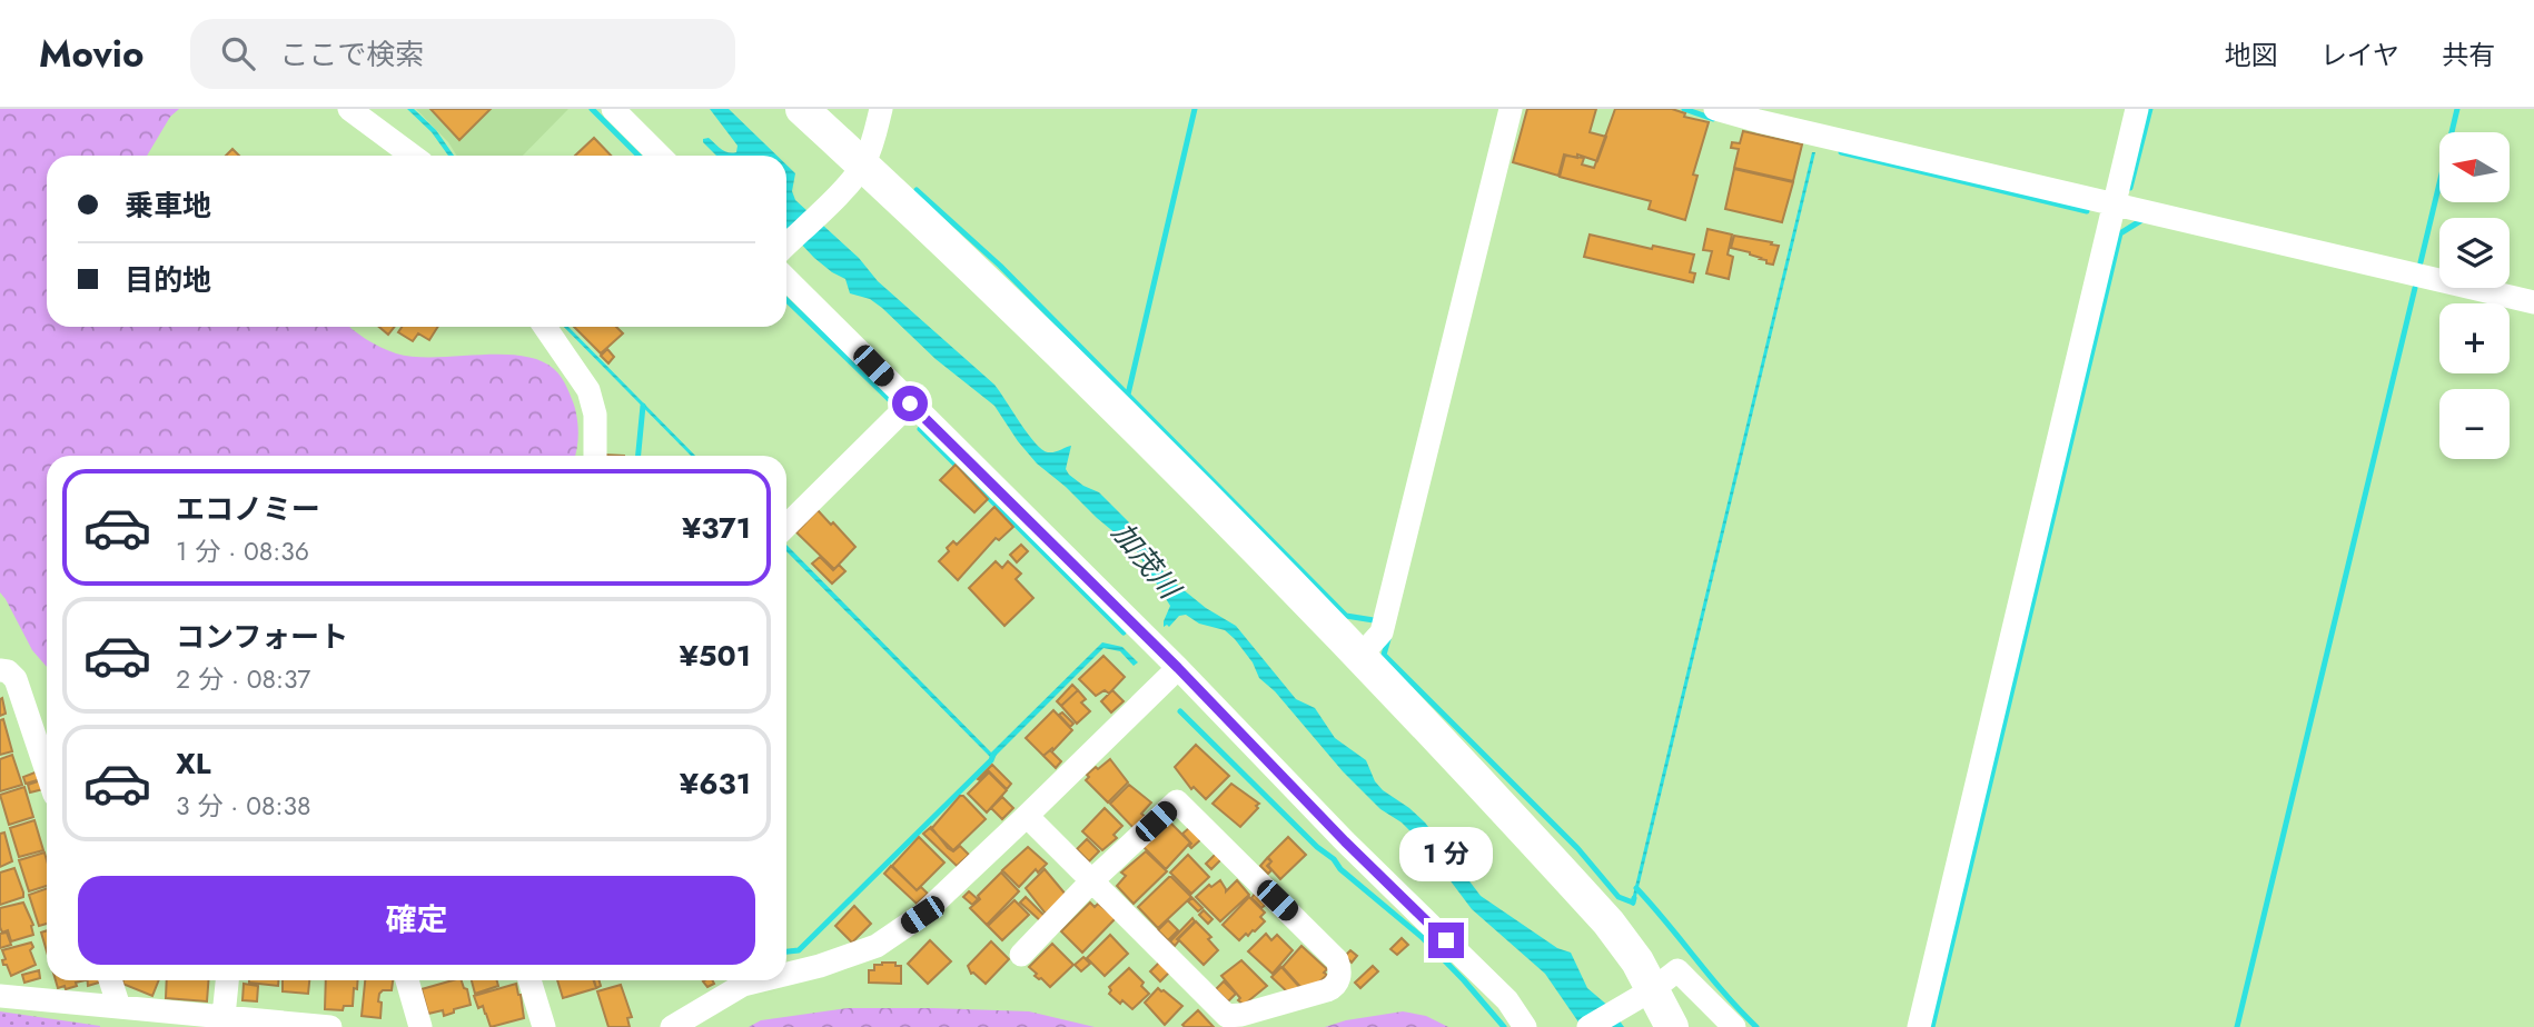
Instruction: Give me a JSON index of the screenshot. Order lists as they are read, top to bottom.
{
  "water": ["加茂川"],
  "north": "left",
  "page": {
    "header": "Movio",
    "search": "ここで検索",
    "nav": ["地図", "レイヤ", "共有"],
    "map_buttons": ["+", "−"],
    "banner": ["乗車地", "目的地"],
    "list": [
      {
        "name": "エコノミー",
        "note": "1 分 · 08:36",
        "value": "¥371"
      },
      {
        "name": "コンフォート",
        "note": "2 分 · 08:37",
        "value": "¥501"
      },
      {
        "name": "XL",
        "note": "3 分 · 08:38",
        "value": "¥631"
      }
    ],
    "bubble": "1 分",
    "buttons": "確定"
  }
}
